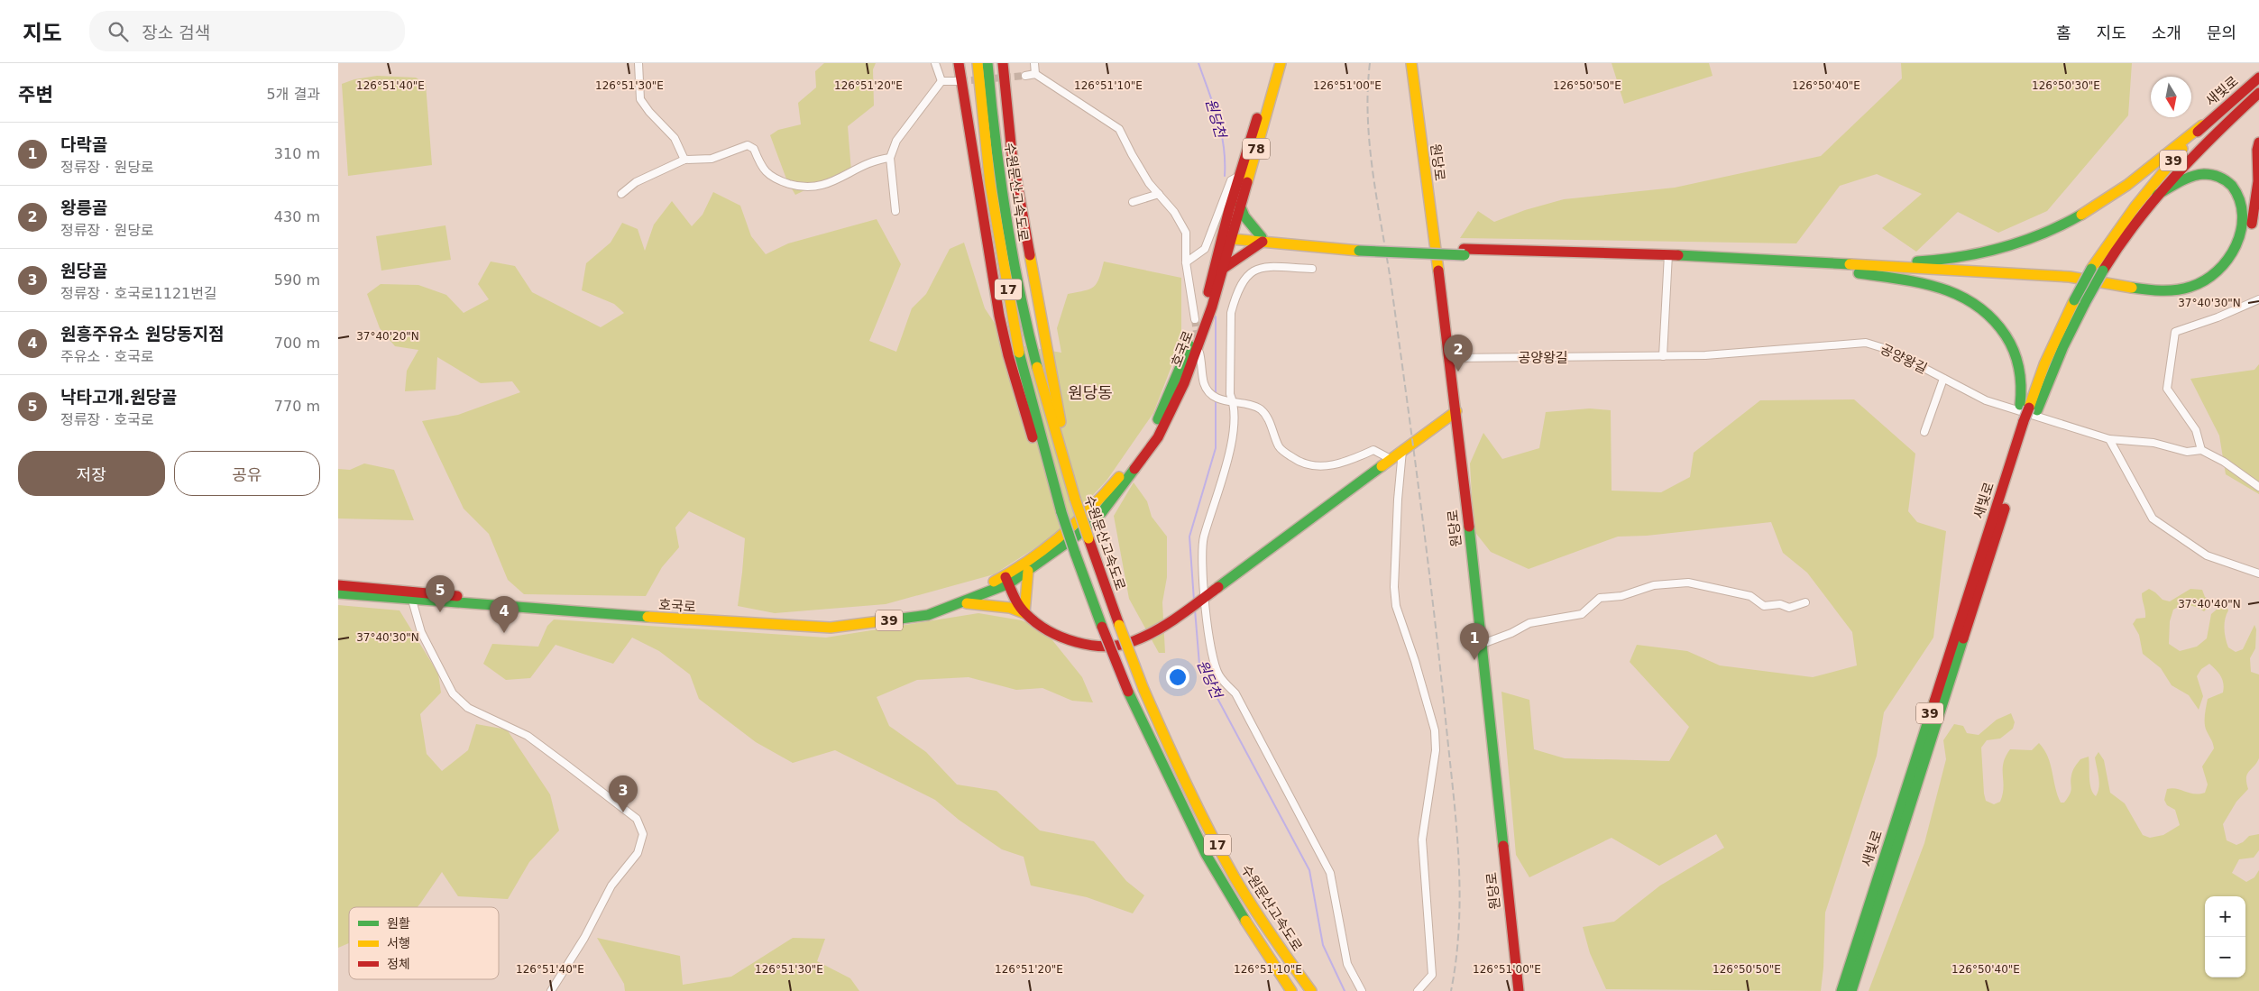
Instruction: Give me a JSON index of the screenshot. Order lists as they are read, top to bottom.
{
  "streets": {
    "main road": [
      "새빛로",
      "78",
      "39",
      "원당로",
      "수원문산고속도로",
      "17",
      "호국로"
    ],
    "street": ["공양왕길"]
  },
  "crossings": [
    ["원당로", "공양왕길"]
  ],
  "districts": ["원당동"],
  "water": ["원당천"],
  "legend": ["원활", "서행", "정체"],
  "north": "bottom",
  "page": {
    "header": "지도",
    "search": "장소 검색",
    "nav": [
      "홈",
      "지도",
      "소개",
      "문의"
    ],
    "heading": ["주변", "5개 결과"],
    "list": [
      {
        "mark": "1",
        "name": "다락골",
        "note": "정류장 · 원당로",
        "value": "310 m"
      },
      {
        "mark": "2",
        "name": "왕릉골",
        "note": "정류장 · 원당로",
        "value": "430 m"
      },
      {
        "mark": "3",
        "name": "원당골",
        "note": "정류장 · 호국로1121번길",
        "value": "590 m"
      },
      {
        "mark": "4",
        "name": "원흥주유소 원당동지점",
        "note": "주유소 · 호국로",
        "value": "700 m"
      },
      {
        "mark": "5",
        "name": "낙타고개.원당골",
        "note": "정류장 · 호국로",
        "value": "770 m"
      }
    ],
    "pins": [
      "2",
      "5",
      "4",
      "1",
      "3"
    ],
    "buttons": ["저장", "공유"],
    "map_buttons": ["+", "−"]
  },
  "coordinates": [
    "126°51'40\"E",
    "126°51'30\"E",
    "126°51'20\"E",
    "126°51'10\"E",
    "126°51'00\"E",
    "126°50'50\"E",
    "126°50'40\"E",
    "126°50'30\"E",
    "37°40'30\"N",
    "37°40'20\"N",
    "37°40'40\"N"
  ]
}
